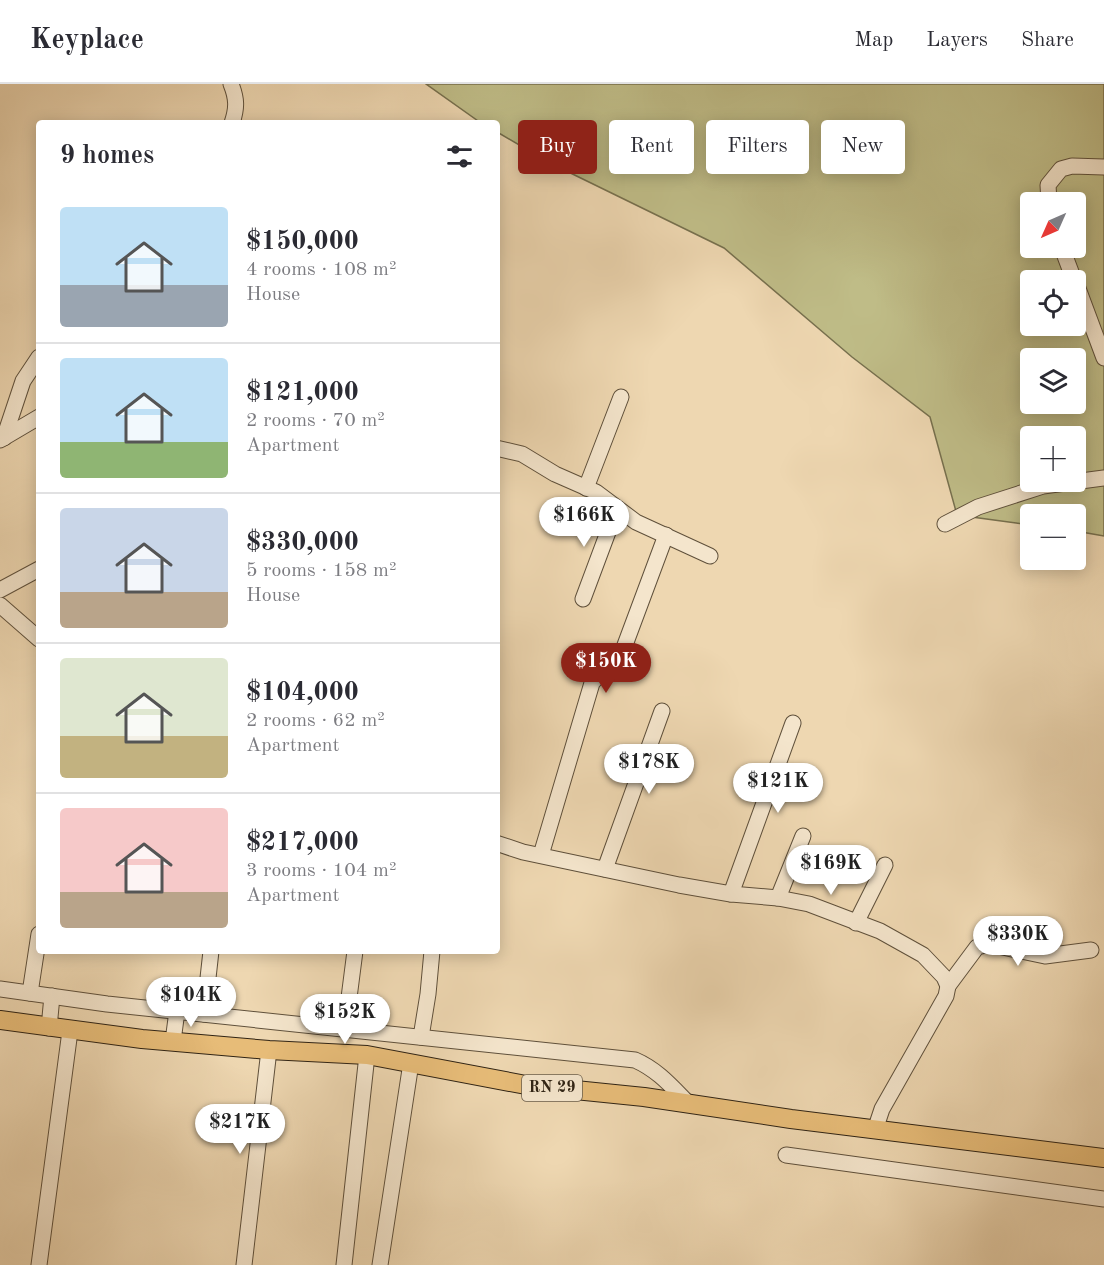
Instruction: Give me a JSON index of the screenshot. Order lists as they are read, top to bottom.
{
  "streets": {
    "main road": ["RN 29"]
  },
  "north": "bottom left",
  "page": {
    "header": "Keyplace",
    "nav": ["Map", "Layers", "Share"],
    "chip": [
      "Buy",
      "Rent",
      "Filters",
      "New"
    ],
    "heading": "9 homes",
    "map_buttons": ["+", "−"],
    "list": [
      {
        "name": "$150,000",
        "note": "4 rooms · 108 m² · House"
      },
      {
        "name": "$121,000",
        "note": "2 rooms · 70 m² · Apartment"
      },
      {
        "name": "$330,000",
        "note": "5 rooms · 158 m² · House"
      },
      {
        "name": "$104,000",
        "note": "2 rooms · 62 m² · Apartment"
      },
      {
        "name": "$217,000",
        "note": "3 rooms · 104 m² · Apartment"
      }
    ],
    "price": [
      "$166K",
      "$150K",
      "$178K",
      "$121K",
      "$169K",
      "$330K",
      "$104K",
      "$152K",
      "$217K"
    ]
  }
}
